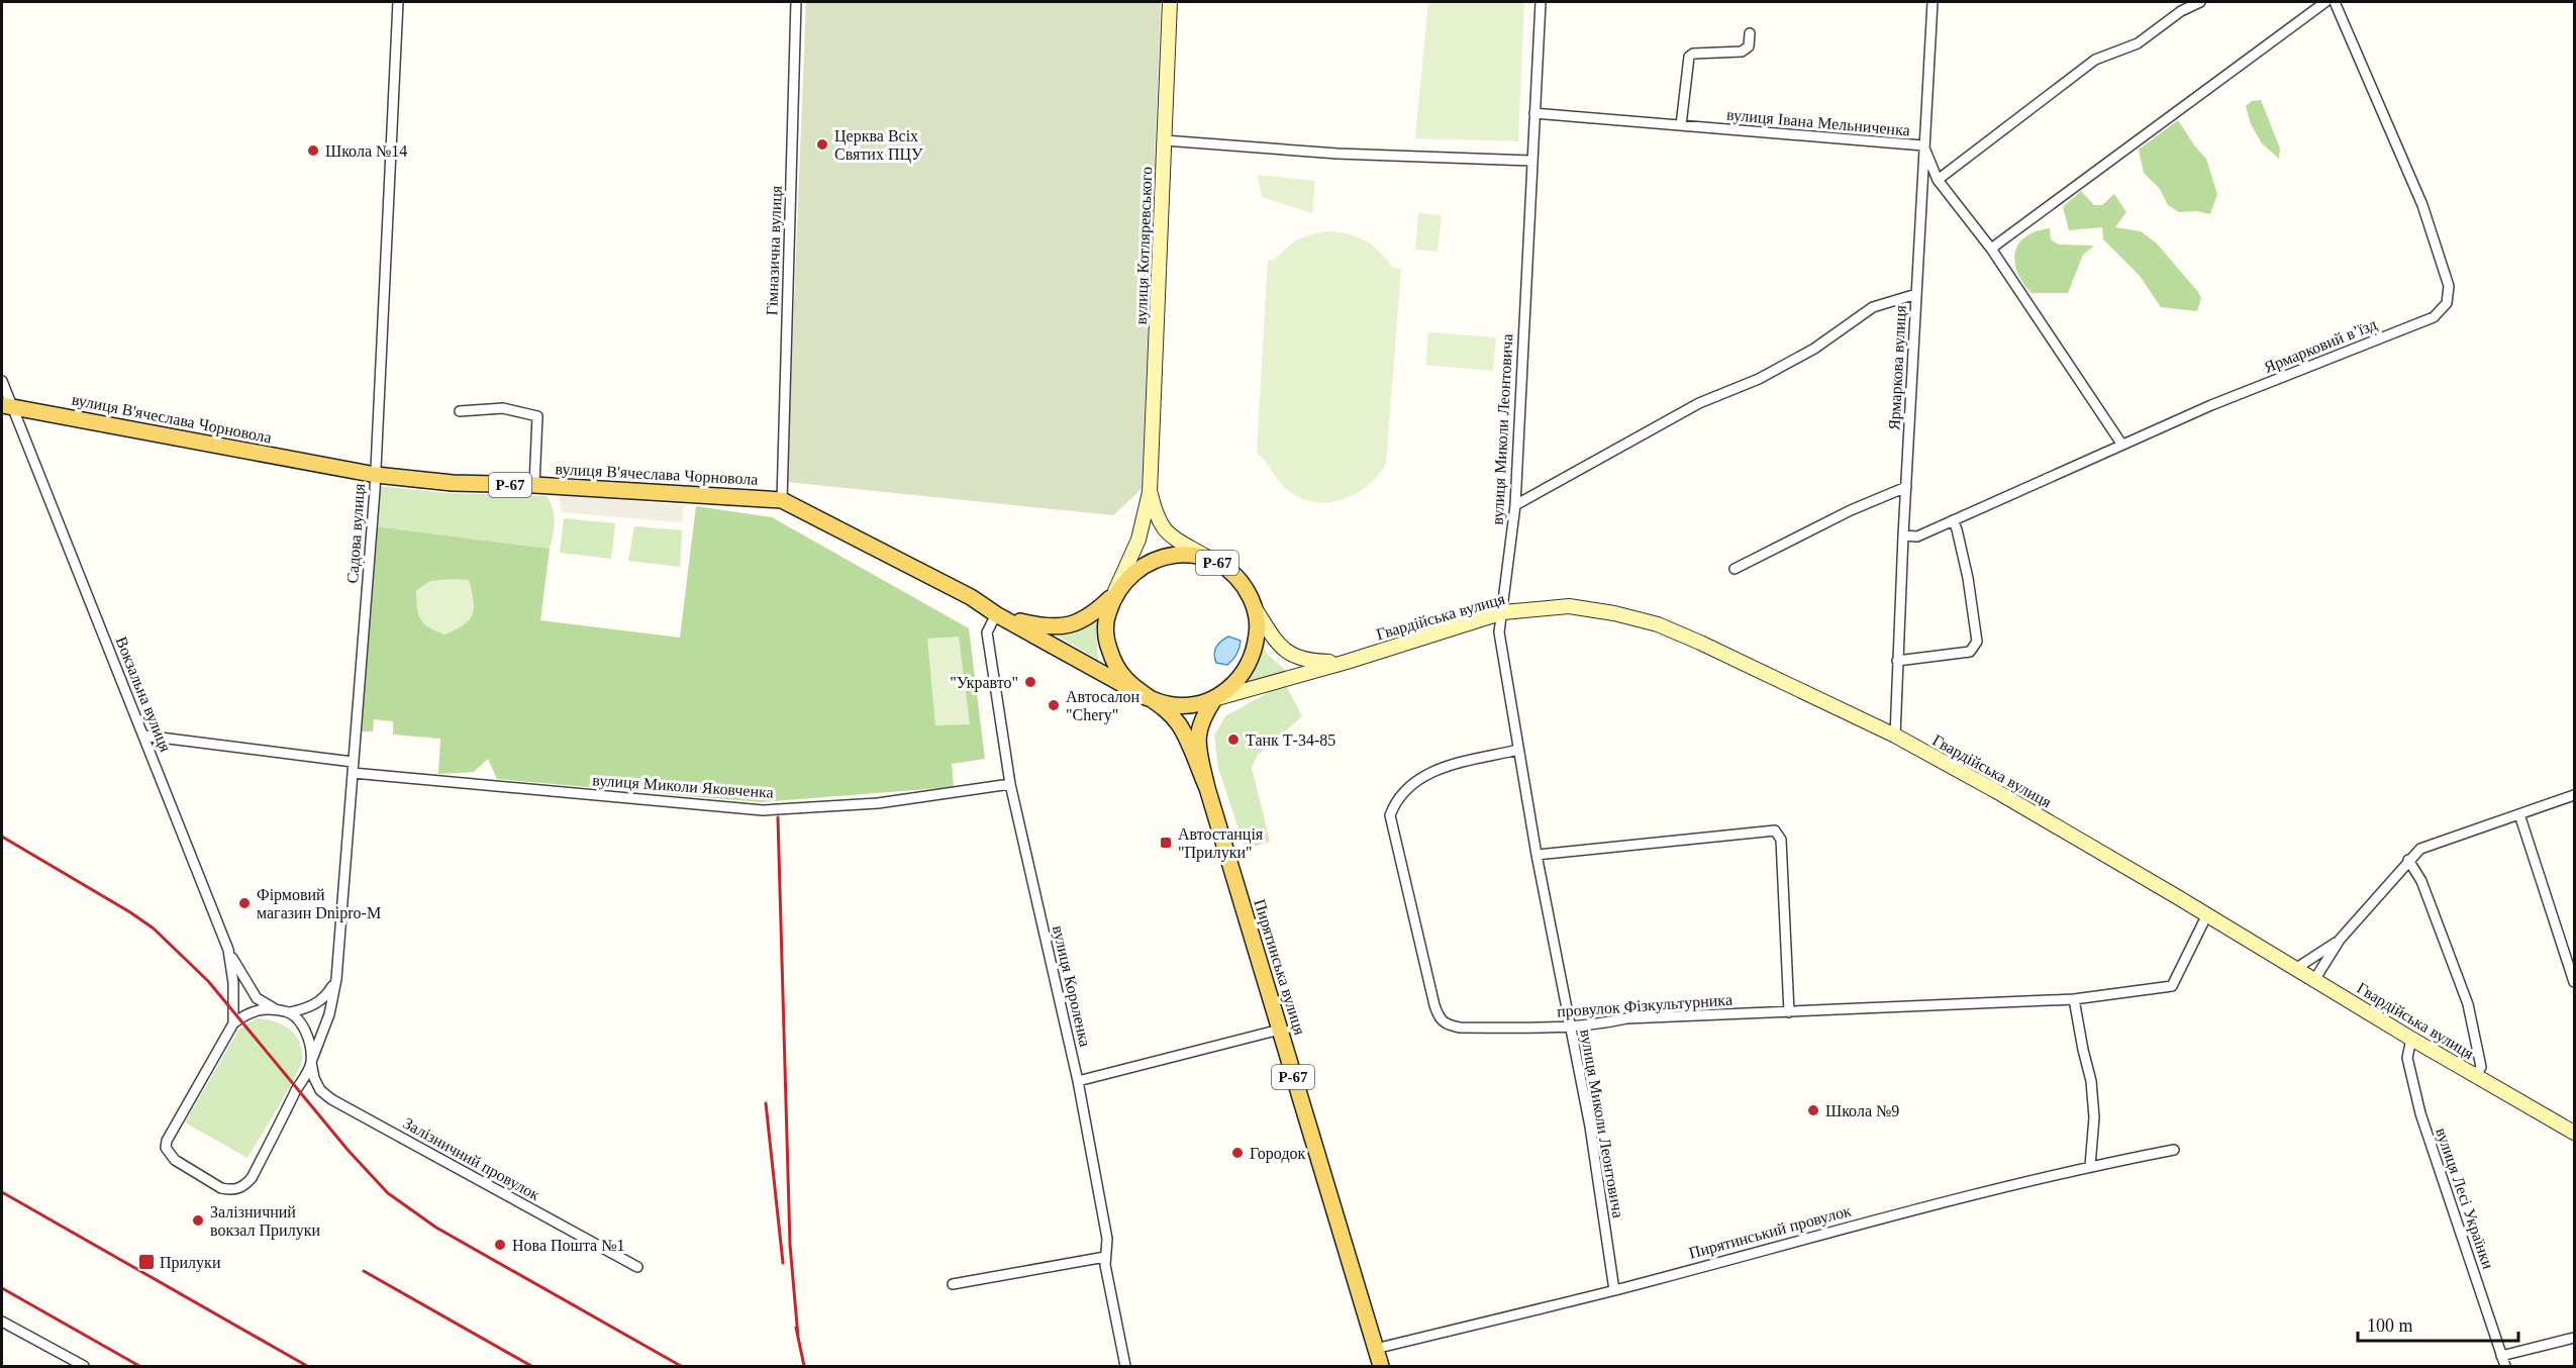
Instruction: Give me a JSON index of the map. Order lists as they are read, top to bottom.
{
  "streets": {
    "main road": [
      "вулиця Котляревського",
      "вулиця В'ячеслава Чорновола",
      "Р-67",
      "Гвардійська вулиця",
      "Пирятинська вулиця"
    ],
    "street": [
      "вулиця Івана Мельниченка",
      "Гімназична вулиця",
      "Ярмарковий вʼїзд",
      "Ярмаркова вулиця",
      "вулиця Миколи Леонтовича",
      "Садова вулиця",
      "Вокзальна вулиця",
      "вулиця Миколи Яковченка",
      "вулиця Короленка",
      "провулок Фізкультурника",
      "Залізничний провулок",
      "вулиця Лесі Українки",
      "Пирятинський провулок"
    ]
  },
  "crossings": [
    ["вулиця Івана Мельниченка", "Ярмарковий вʼїзд"],
    ["вулиця Івана Мельниченка", "Ярмаркова вулиця"],
    ["вулиця Івана Мельниченка", "вулиця Миколи Леонтовича"],
    ["Гімназична вулиця", "вулиця В'ячеслава Чорновола"],
    ["Ярмарковий вʼїзд", "Ярмаркова вулиця"],
    ["Ярмаркова вулиця", "Гвардійська вулиця"],
    ["вулиця В'ячеслава Чорновола", "Р-67"],
    ["вулиця В'ячеслава Чорновола", "Садова вулиця"],
    ["вулиця В'ячеслава Чорновола", "Вокзальна вулиця"],
    ["вулиця В'ячеслава Чорновола", "вулиця Короленка"],
    ["вулиця Миколи Леонтовича", "Гвардійська вулиця"],
    ["вулиця Миколи Леонтовича", "провулок Фізкультурника"],
    ["вулиця Миколи Леонтовича", "Пирятинський провулок"],
    ["Р-67", "Гвардійська вулиця"],
    ["Р-67", "Пирятинська вулиця"],
    ["Р-67", "вулиця Короленка"],
    ["Садова вулиця", "Вокзальна вулиця"],
    ["Садова вулиця", "вулиця Миколи Яковченка"],
    ["Садова вулиця", "Залізничний провулок"],
    ["Гвардійська вулиця", "провулок Фізкультурника"],
    ["Гвардійська вулиця", "вулиця Лесі Українки"],
    ["Вокзальна вулиця", "Залізничний провулок"],
    ["вулиця Миколи Яковченка", "вулиця Короленка"],
    ["Пирятинська вулиця", "Пирятинський провулок"]
  ],
  "places": {
    "other": [
      "Церква Всіх Святих ПЦУ",
      "Школа №14",
      "\"Укравто\"",
      "Автосалон \"Chery\"",
      "Танк Т-34-85",
      "Фірмовий магазин Dnipro-M",
      "Школа №9",
      "Городок",
      "Залізничний вокзал Прилуки",
      "Нова Пошта №1"
    ],
    "transit": ["Автостанція \"Прилуки\"", "Прилуки"]
  },
  "scale_bar": "100 m"
}
